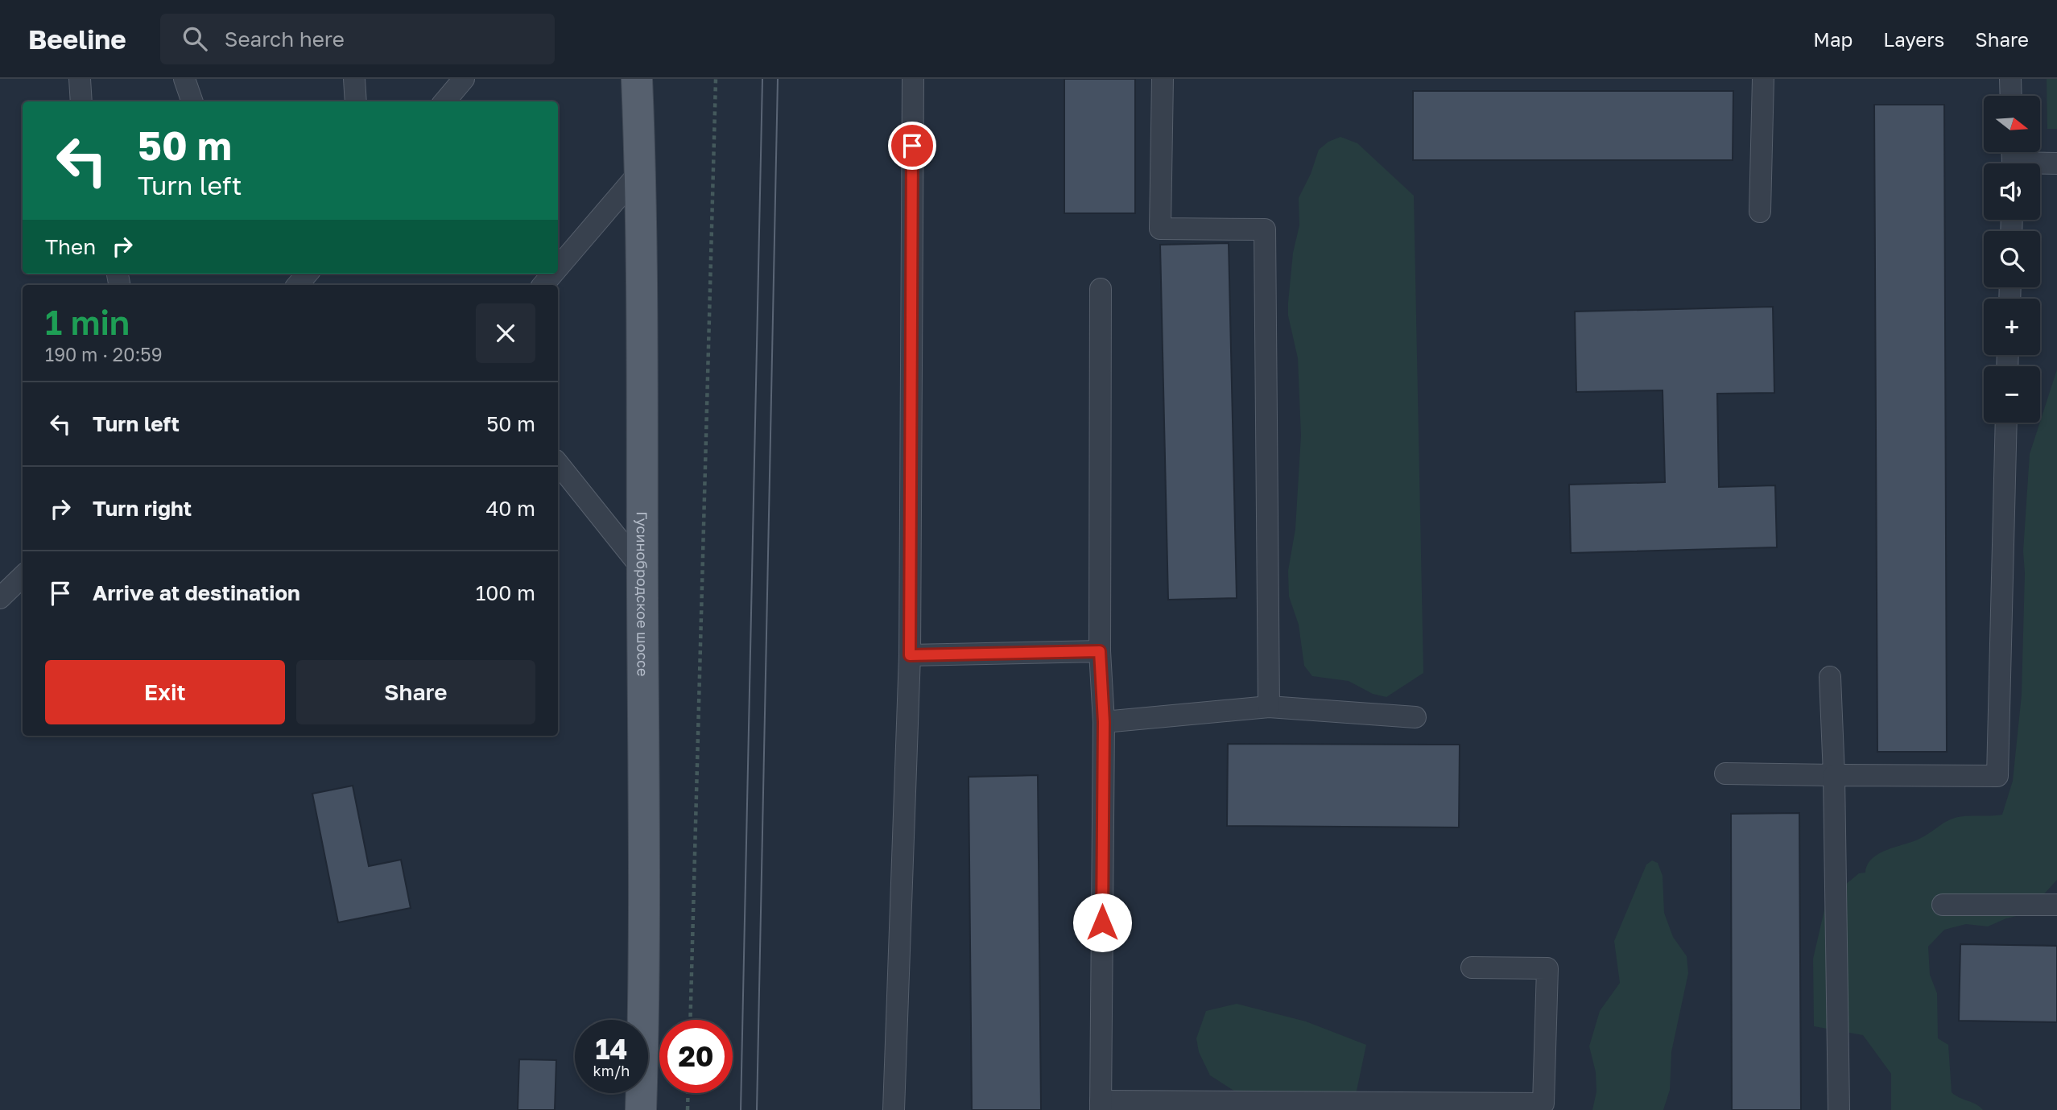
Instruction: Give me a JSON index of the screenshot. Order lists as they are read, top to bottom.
{
  "streets": {
    "main road": ["Гусинобродское шоссе"]
  },
  "north": "right",
  "page": {
    "header": "Beeline",
    "search": "Search here",
    "nav": ["Map", "Layers", "Share"],
    "map_buttons": ["+", "−"],
    "turn": ["50 m", "Turn left"],
    "then": "Then",
    "heading": ["1 min", "190 m · 20:59"],
    "list": [
      {
        "name": "Turn left",
        "value": "50 m"
      },
      {
        "name": "Turn right",
        "value": "40 m"
      },
      {
        "name": "Arrive at destination",
        "value": "100 m"
      }
    ],
    "buttons": ["Exit", "Share"],
    "speed": "14 km/h",
    "limit": "20"
  }
}
